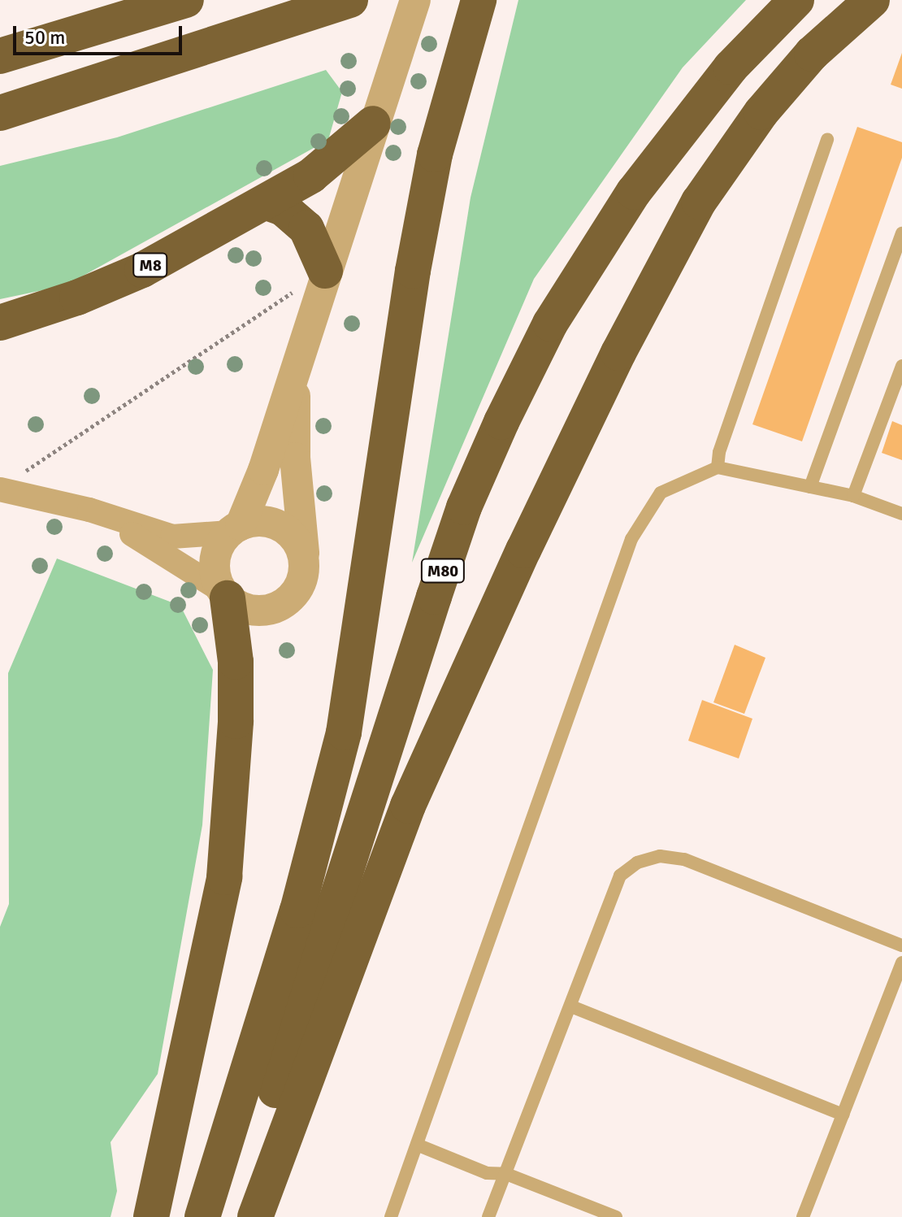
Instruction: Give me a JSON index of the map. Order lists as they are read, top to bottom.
{
  "streets": {
    "highway": ["M8", "M80"]
  },
  "scale_bar": "50 m"
}
